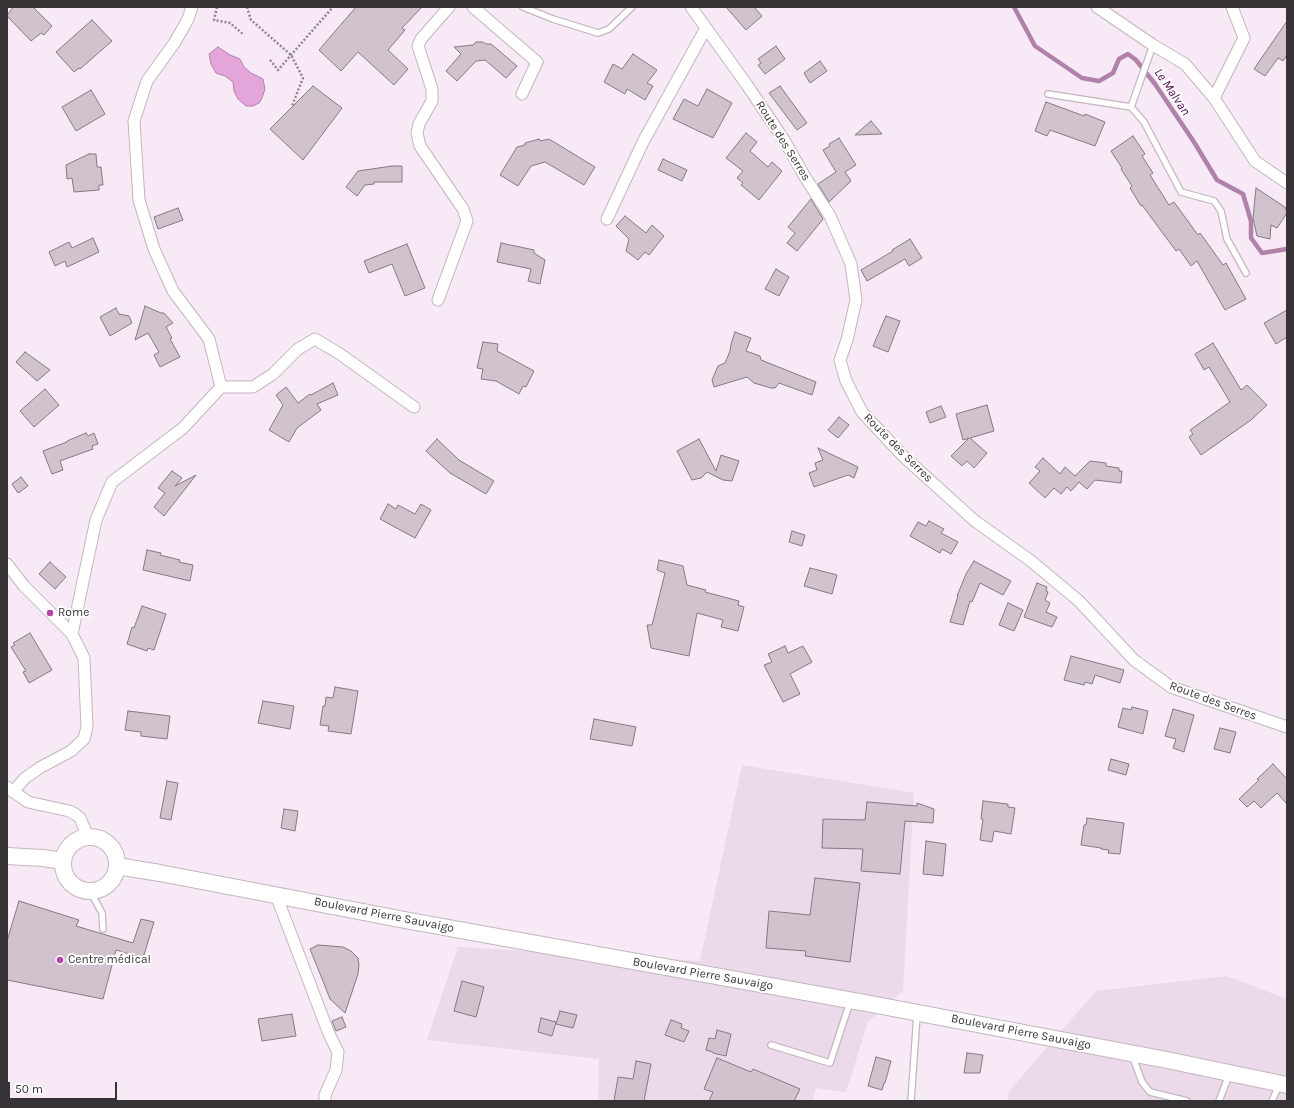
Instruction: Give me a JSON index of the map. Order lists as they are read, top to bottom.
{
  "streets": {
    "main road": ["Boulevard Pierre Sauvaigo"],
    "street": ["Route des Serres"]
  },
  "water": ["Le Malvan"],
  "places": ["Rome", "Centre médical"],
  "scale_bar": "50 m"
}
